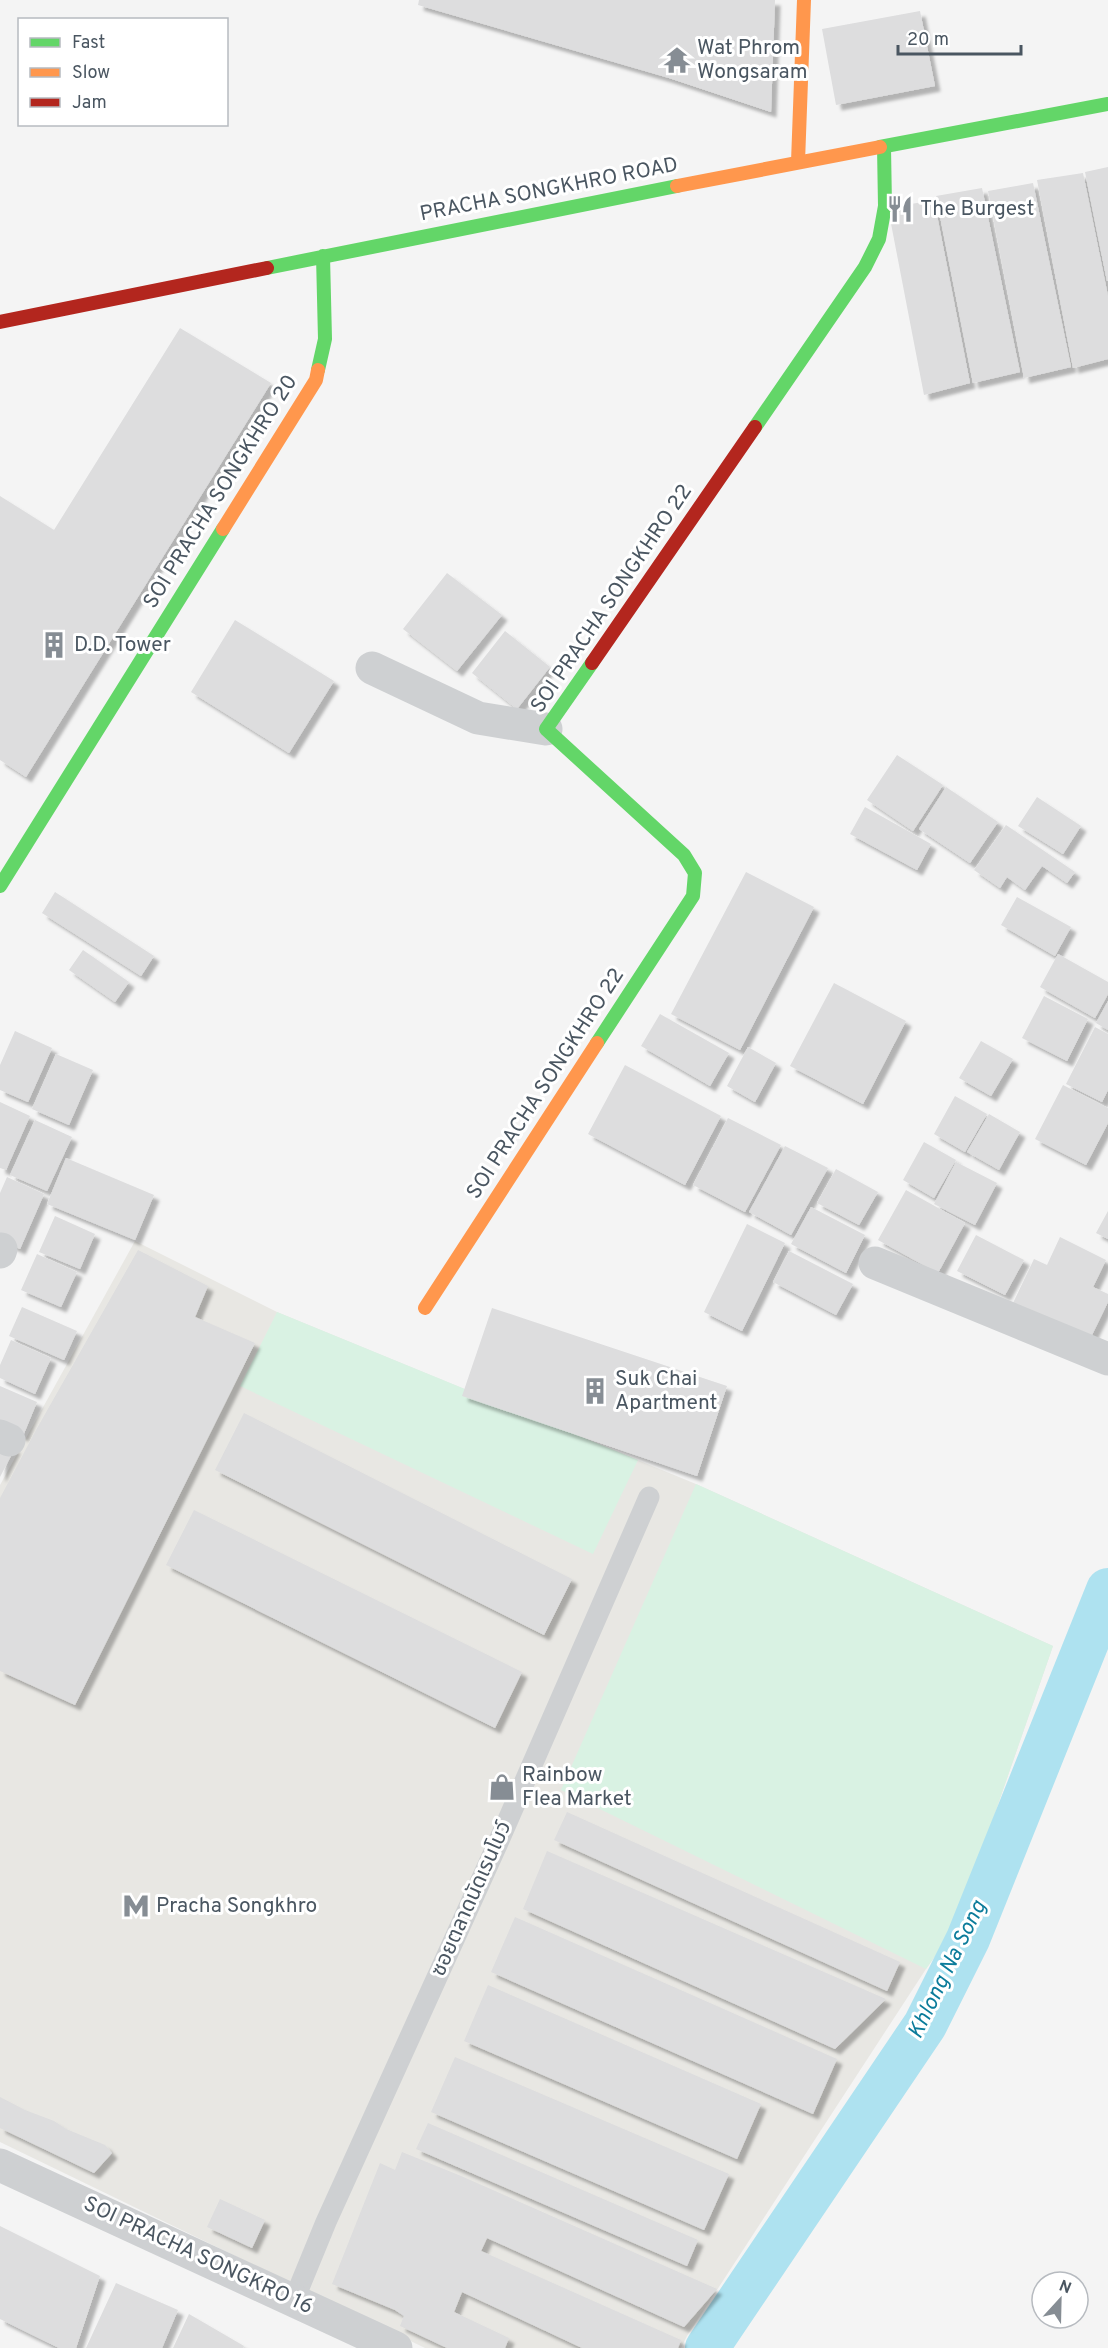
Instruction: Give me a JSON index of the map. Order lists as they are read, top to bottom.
{
  "streets": {
    "street": [
      "PRACHA SONGKHRO ROAD",
      "SOI PRACHA SONGKHRO 20",
      "SOI PRACHA SONGKHRO 22",
      "SOI PRACHA SONGKRO 16"
    ],
    "lane": ["ซอยตลาดนัดเรนโบว์"]
  },
  "crossings": [
    ["PRACHA SONGKHRO ROAD", "SOI PRACHA SONGKHRO 20"],
    ["PRACHA SONGKHRO ROAD", "SOI PRACHA SONGKHRO 22"],
    ["ซอยตลาดนัดเรนโบว์", "SOI PRACHA SONGKRO 16"]
  ],
  "water": ["Khlong Na Song"],
  "places": {
    "temple": ["Wat Phrom Wongsaram"],
    "restaurant": ["The Burgest"],
    "building": ["D.D. Tower", "Suk Chai Apartment"],
    "shop": ["Rainbow Flea Market"],
    "metro station": ["Pracha Songkhro"]
  },
  "legend": ["Fast", "Slow", "Jam"],
  "scale_bar": "20 m",
  "north": "top"
}
